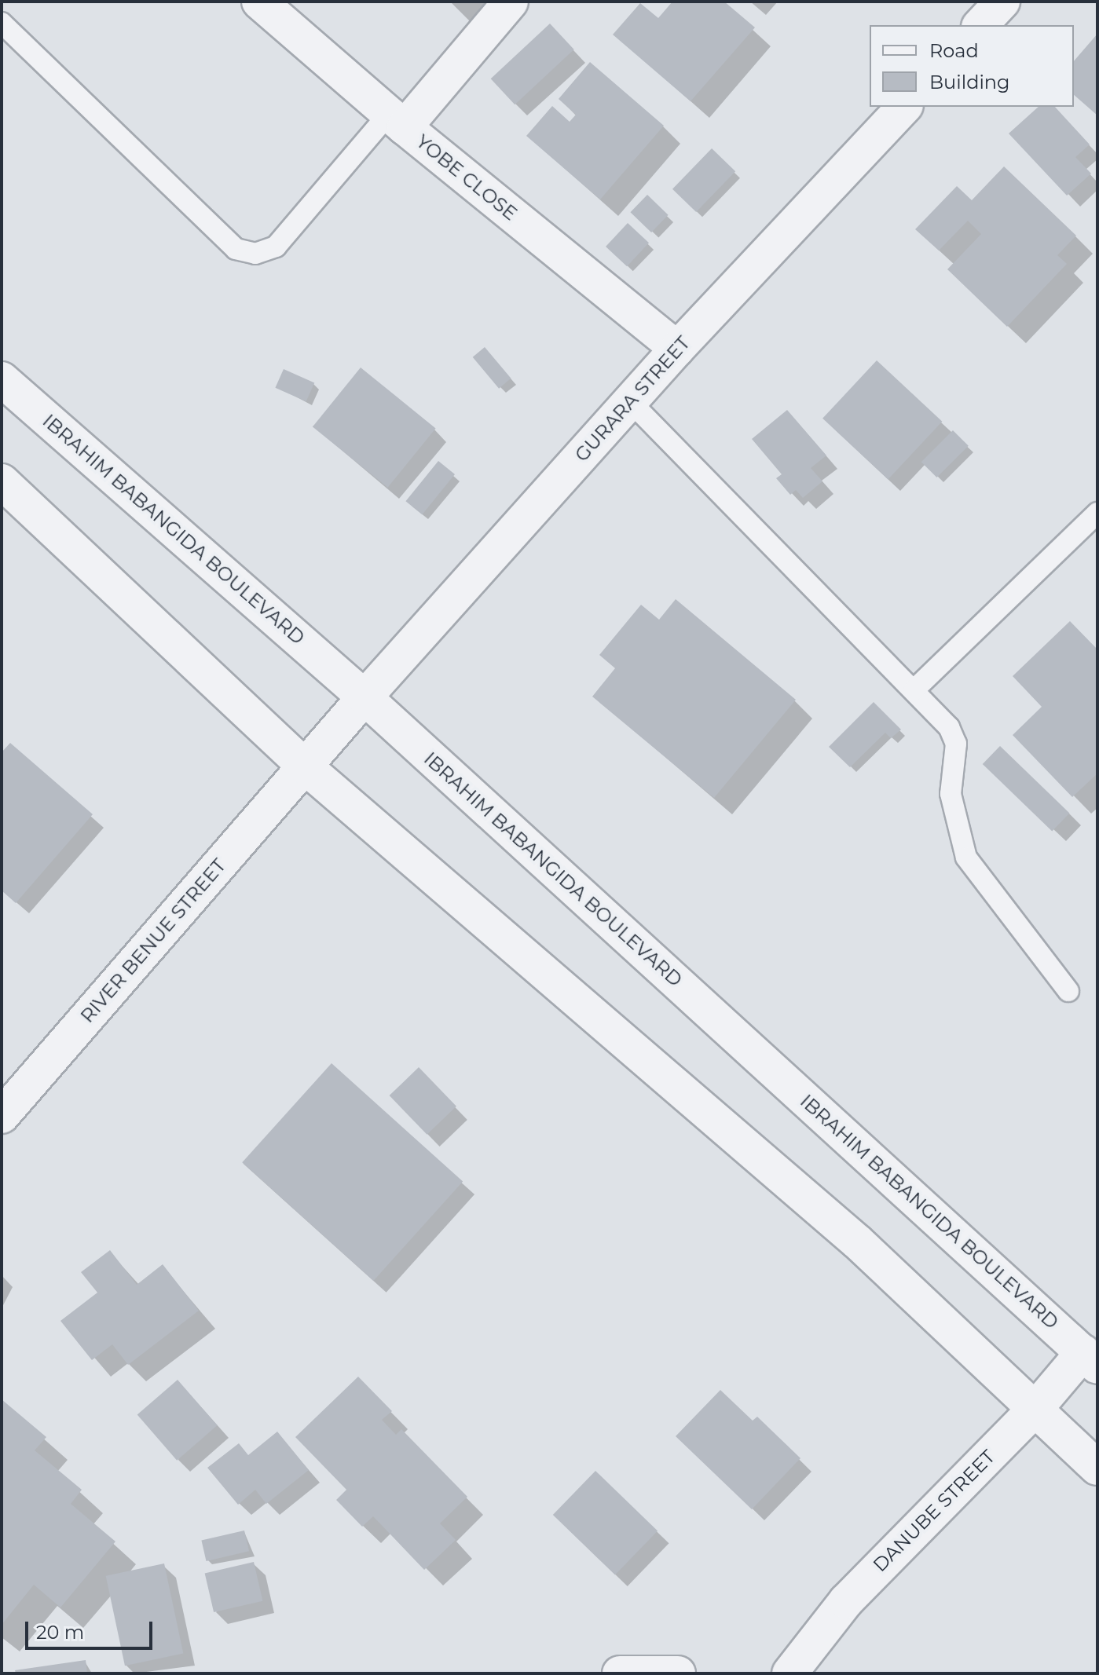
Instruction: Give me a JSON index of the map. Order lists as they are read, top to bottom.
{
  "streets": {
    "street": [
      "YOBE CLOSE",
      "GURARA STREET",
      "IBRAHIM BABANGIDA BOULEVARD",
      "RIVER BENUE STREET",
      "DANUBE STREET"
    ]
  },
  "crossings": [
    ["YOBE CLOSE", "GURARA STREET"],
    ["GURARA STREET", "IBRAHIM BABANGIDA BOULEVARD"],
    ["GURARA STREET", "RIVER BENUE STREET"],
    ["IBRAHIM BABANGIDA BOULEVARD", "DANUBE STREET"]
  ],
  "legend": ["Road", "Building"],
  "scale_bar": "20 m"
}
